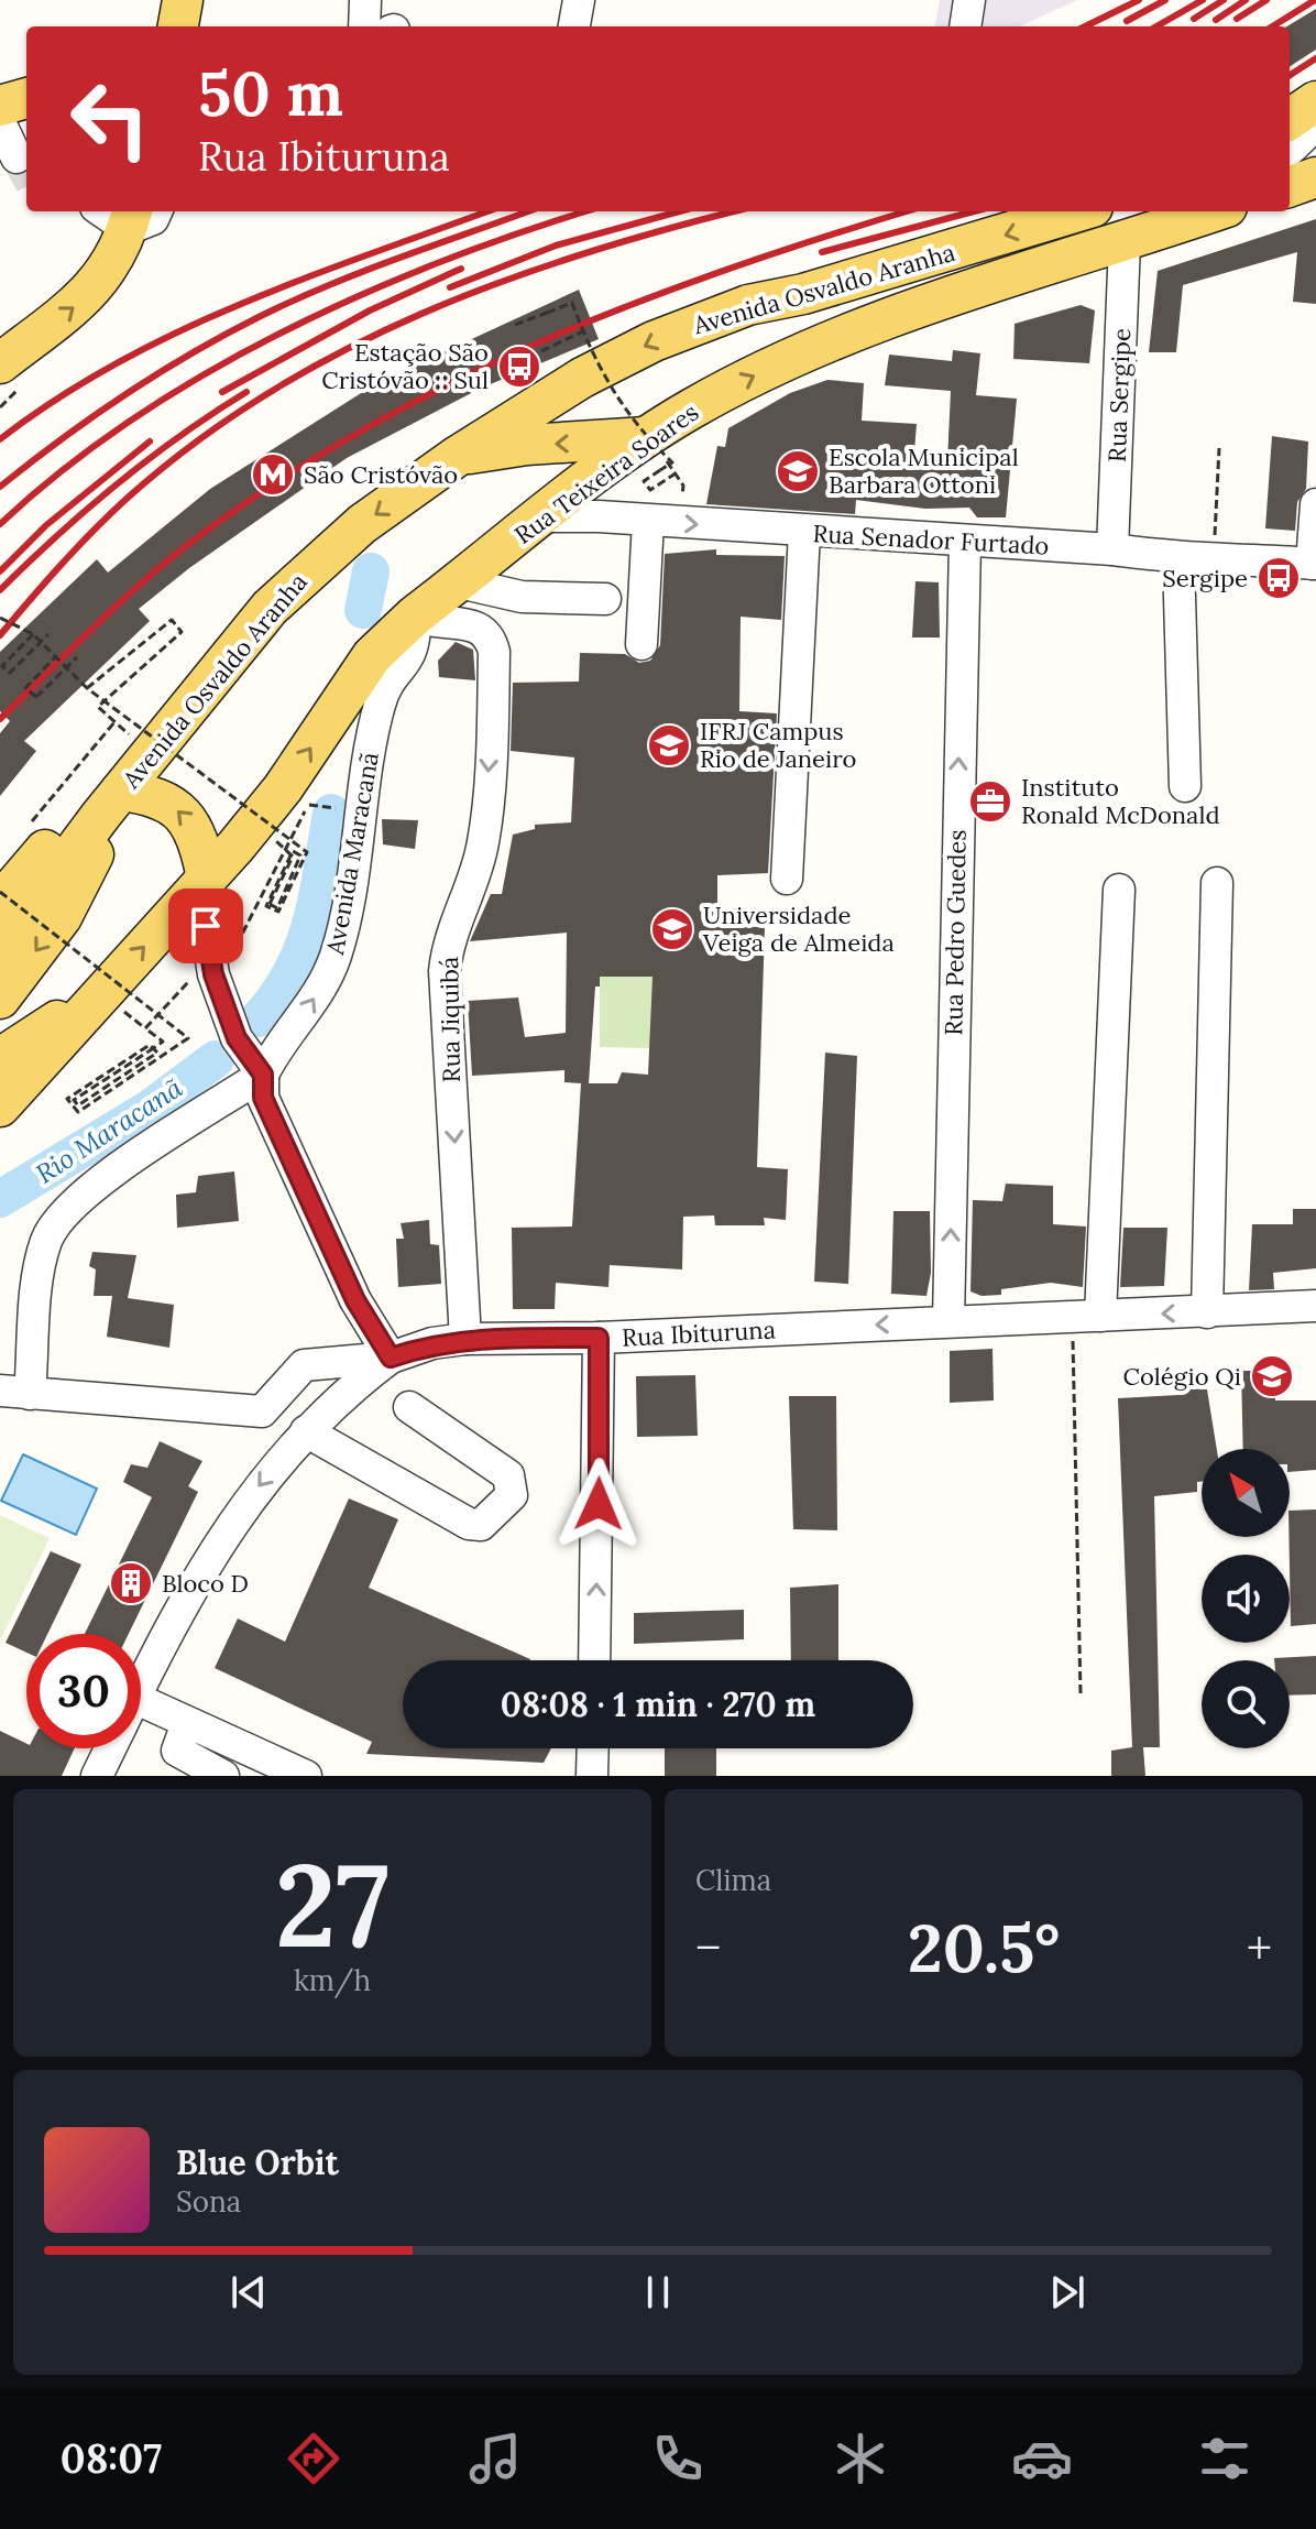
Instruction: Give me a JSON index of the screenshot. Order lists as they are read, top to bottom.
{
  "streets": {
    "main road": ["Avenida Osvaldo Aranha", "Rua Teixeira Soares"],
    "street": [
      "Rua Sergipe",
      "Rua Senador Furtado",
      "Avenida Maracanã",
      "Rua Pedro Guedes",
      "Rua Jiquibá",
      "Rua Ibituruna"
    ]
  },
  "crossings": [
    ["Rua Sergipe", "Rua Teixeira Soares"],
    ["Rua Sergipe", "Rua Senador Furtado"],
    ["Rua Teixeira Soares", "Rua Senador Furtado"],
    ["Rua Teixeira Soares", "Avenida Maracanã"],
    ["Rua Teixeira Soares", "Rua Jiquibá"],
    ["Rua Senador Furtado", "Rua Pedro Guedes"],
    ["Avenida Maracanã", "Rua Jiquibá"],
    ["Avenida Maracanã", "Rua Ibituruna"],
    ["Rua Pedro Guedes", "Rua Ibituruna"],
    ["Rua Jiquibá", "Rua Ibituruna"]
  ],
  "one_way": [
    "Avenida Osvaldo Aranha",
    "Rua Teixeira Soares",
    "Avenida Maracanã",
    "Rua Ibituruna"
  ],
  "water": ["Rio Maracanã"],
  "places": {
    "bus stop": ["Estação São Cristóvão :: Sul", "Sergipe"],
    "school or university": [
      "Escola Municipal Barbara Ottoni",
      "IFRJ Campus Rio de Janeiro",
      "Universidade Veiga de Almeida",
      "Colégio Qi"
    ],
    "metro station": ["São Cristóvão"],
    "office": ["Instituto Ronald McDonald"],
    "building": ["Bloco D"]
  },
  "north": "top left",
  "page": {
    "turn": ["50 m", "Rua Ibituruna"],
    "limit": "30",
    "trip": "08:08 · 1 min · 270 m",
    "tile": [
      ["27", "km/h"],
      "Clima"
    ],
    "heat": ["−", "20.5°", "+"],
    "song": ["Blue Orbit", "Sona"],
    "tabs": "08:07"
  }
}
